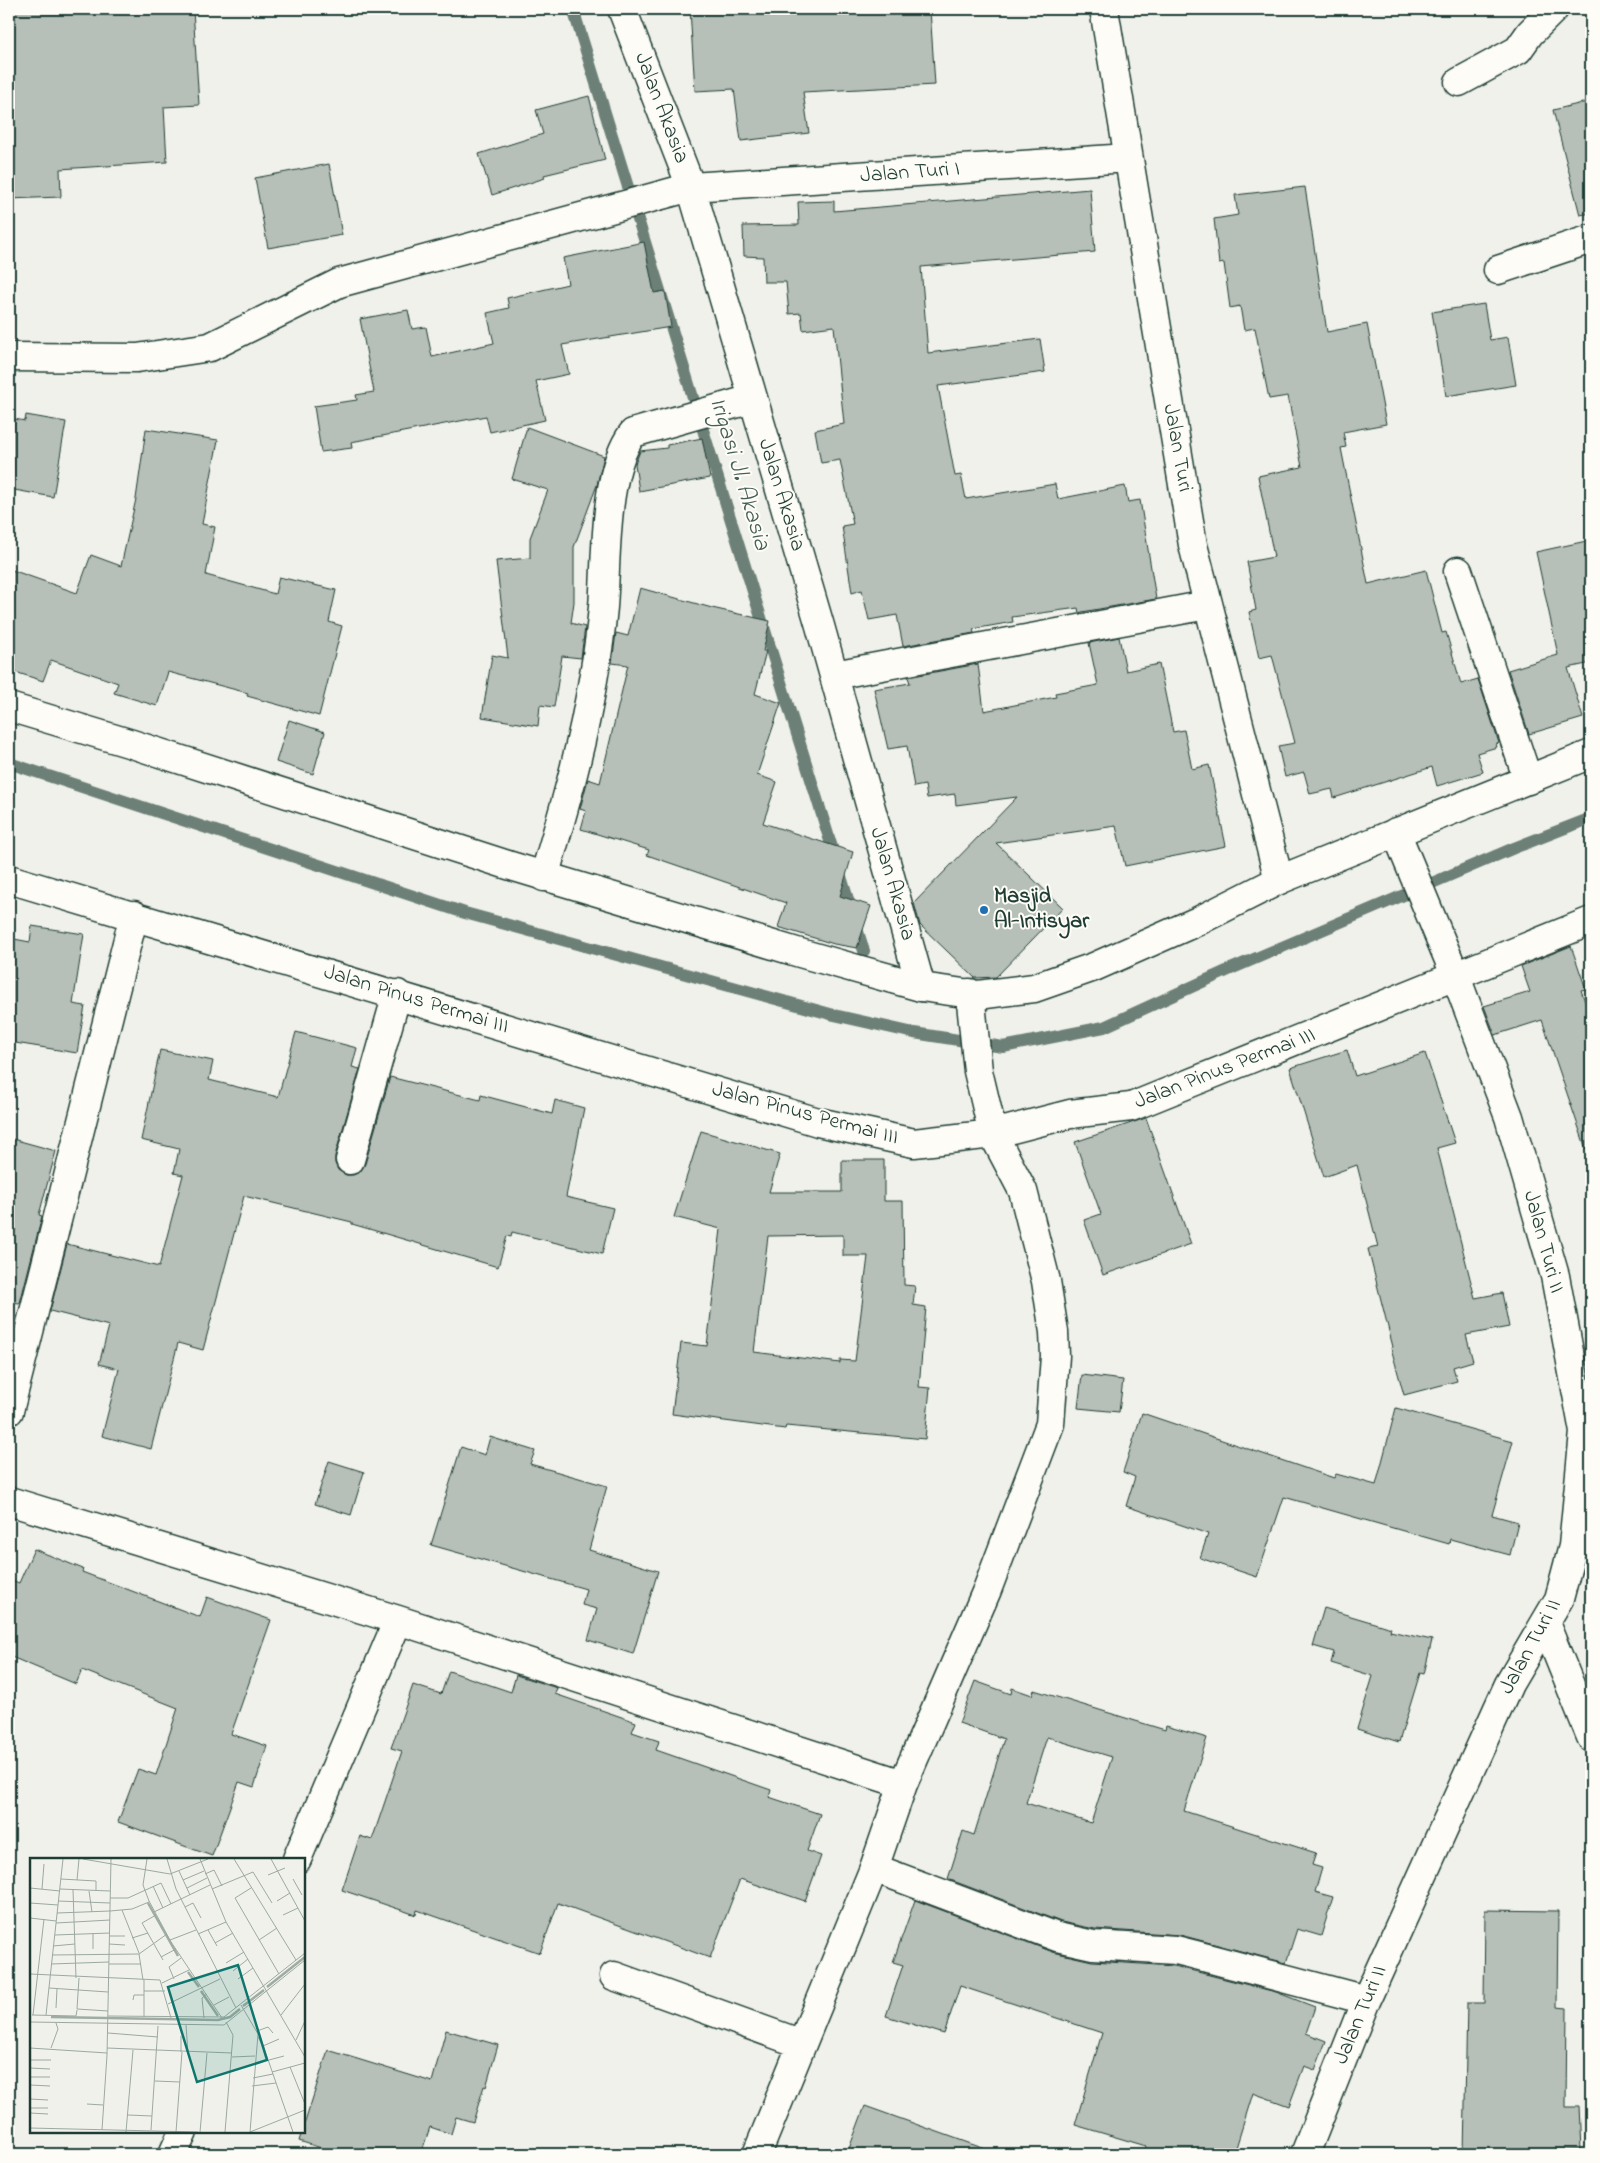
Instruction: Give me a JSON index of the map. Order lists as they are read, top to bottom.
{
  "streets": {
    "street": [
      "Jalan Akasia",
      "Jalan Turi I",
      "Jalan Turi",
      "Jalan Pinus Permai III",
      "Jalan Turi II"
    ]
  },
  "crossings": [
    ["Jalan Akasia", "Jalan Turi I"],
    ["Jalan Turi I", "Jalan Turi"],
    ["Jalan Pinus Permai III", "Jalan Turi II"]
  ],
  "water": ["Irigasi Jl. Akasia"],
  "places": ["Masjid Al-Intisyar"]
}
